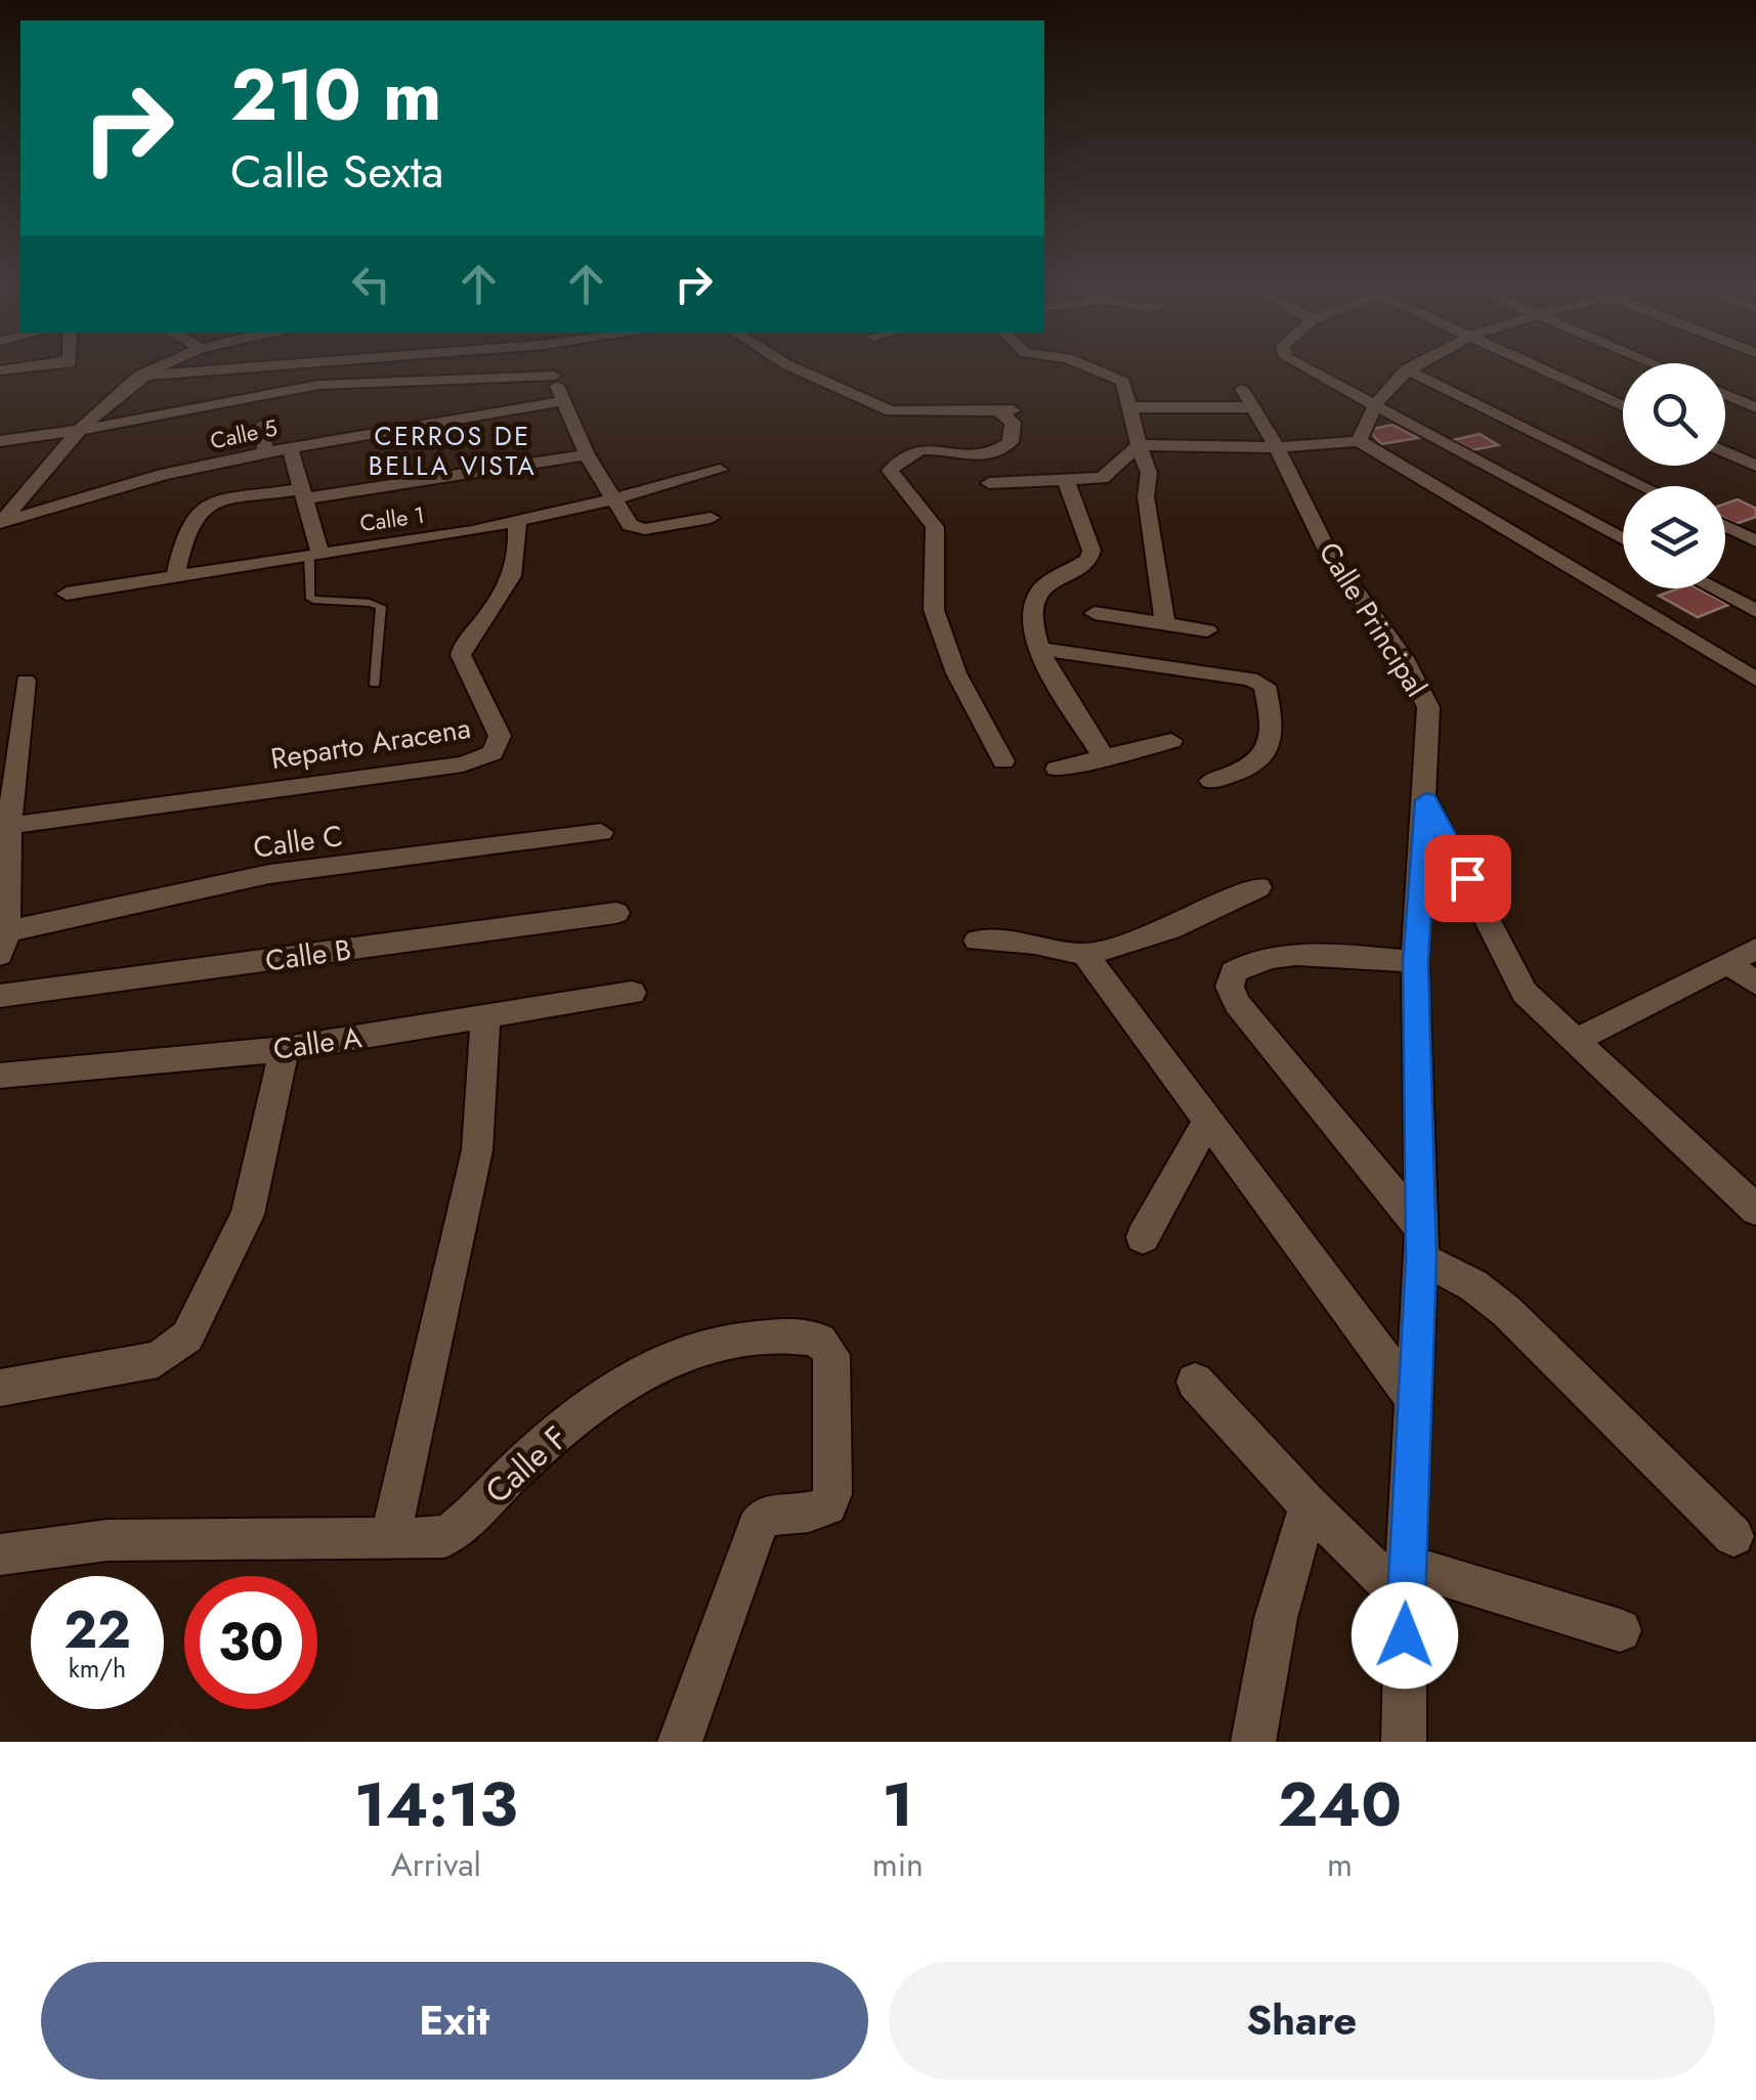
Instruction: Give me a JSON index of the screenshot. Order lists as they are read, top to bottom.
{
  "streets": {
    "street": [
      "Calle 5",
      "Calle 1",
      "Calle Principal",
      "Reparto Aracena",
      "Calle C",
      "Calle B",
      "Calle A",
      "Calle F"
    ]
  },
  "crossings": [
    ["Calle 1", "Reparto Aracena"]
  ],
  "districts": ["CERROS DE BELLA VISTA"],
  "page": {
    "turn": ["210 m", "Calle Sexta"],
    "speed": "22 km/h",
    "limit": "30",
    "eta": [
      "14:13",
      "Arrival",
      "1",
      "min",
      "240",
      "m"
    ],
    "buttons": ["Exit", "Share"]
  }
}
